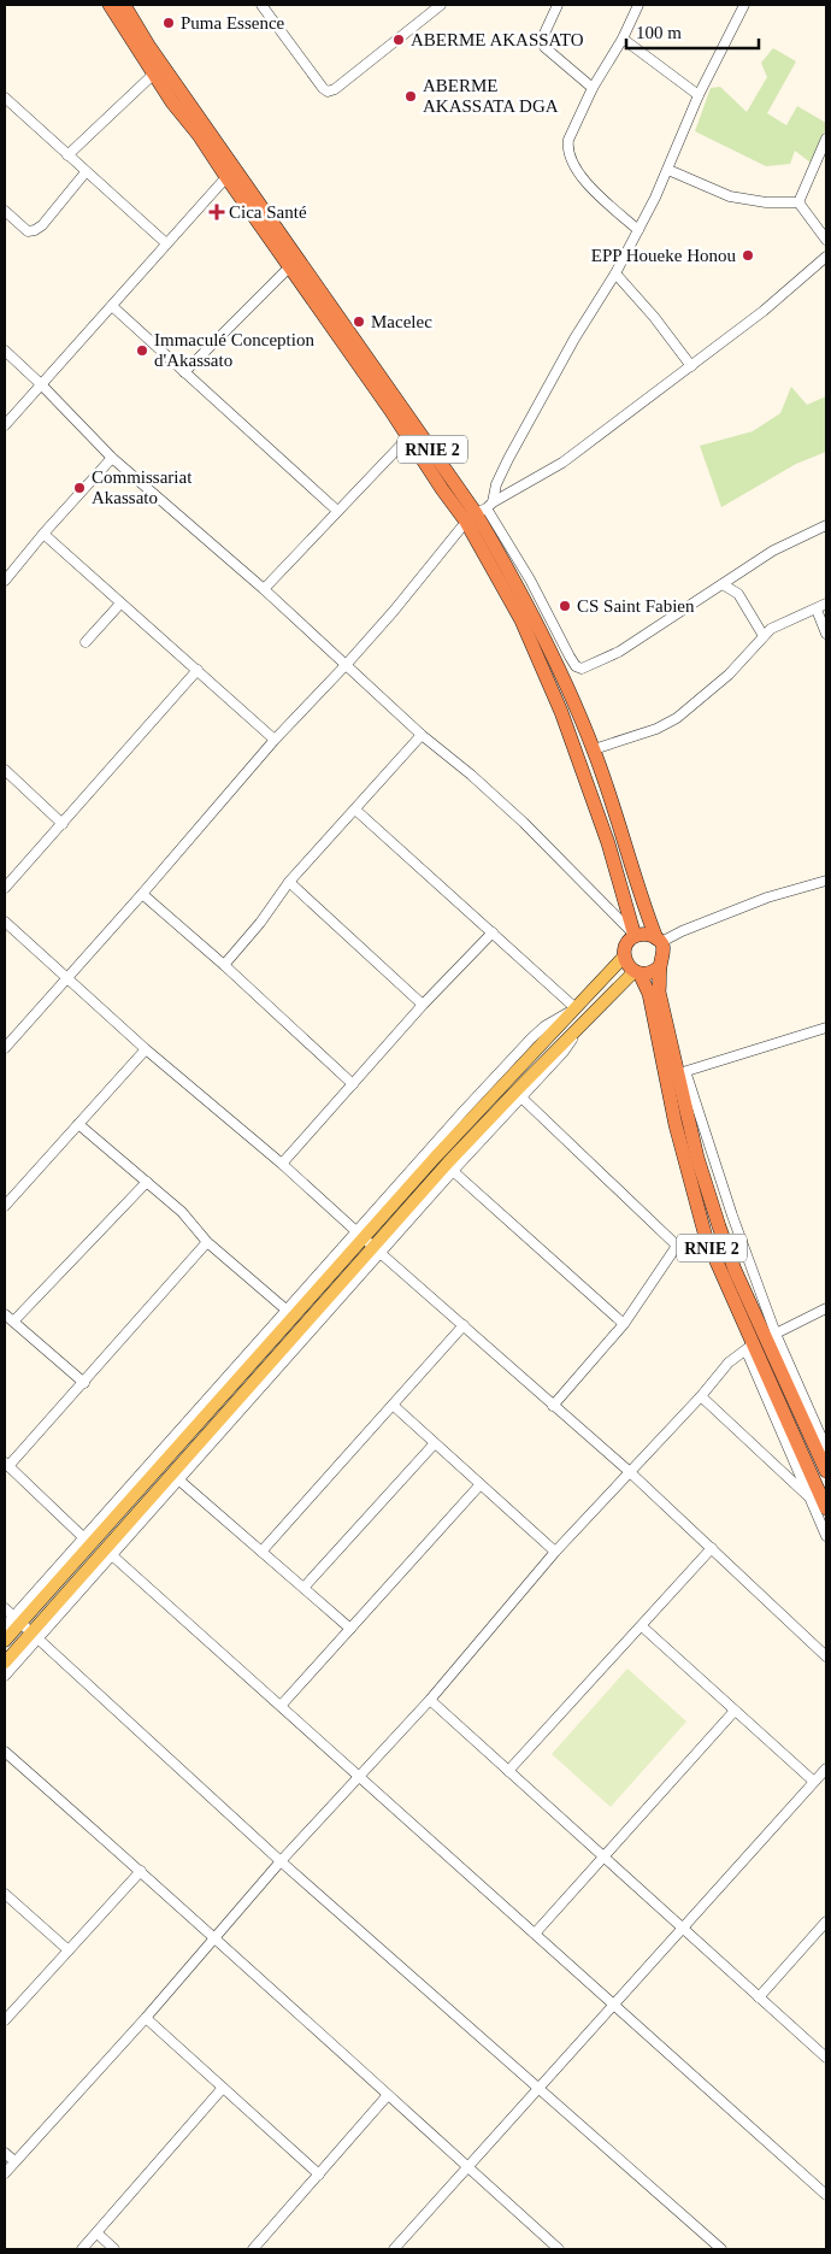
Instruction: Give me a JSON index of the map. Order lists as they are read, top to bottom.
{
  "streets": {
    "highway": ["RNIE 2"]
  },
  "places": {
    "other": [
      "Puma Essence",
      "ABERME AKASSATO",
      "ABERME AKASSATA DGA",
      "EPP Houeke Honou",
      "Macelec",
      "Immaculé Conception d'Akassato",
      "Commissariat Akassato",
      "CS Saint Fabien"
    ],
    "health": ["Cica Santé"]
  },
  "scale_bar": "100 m"
}
